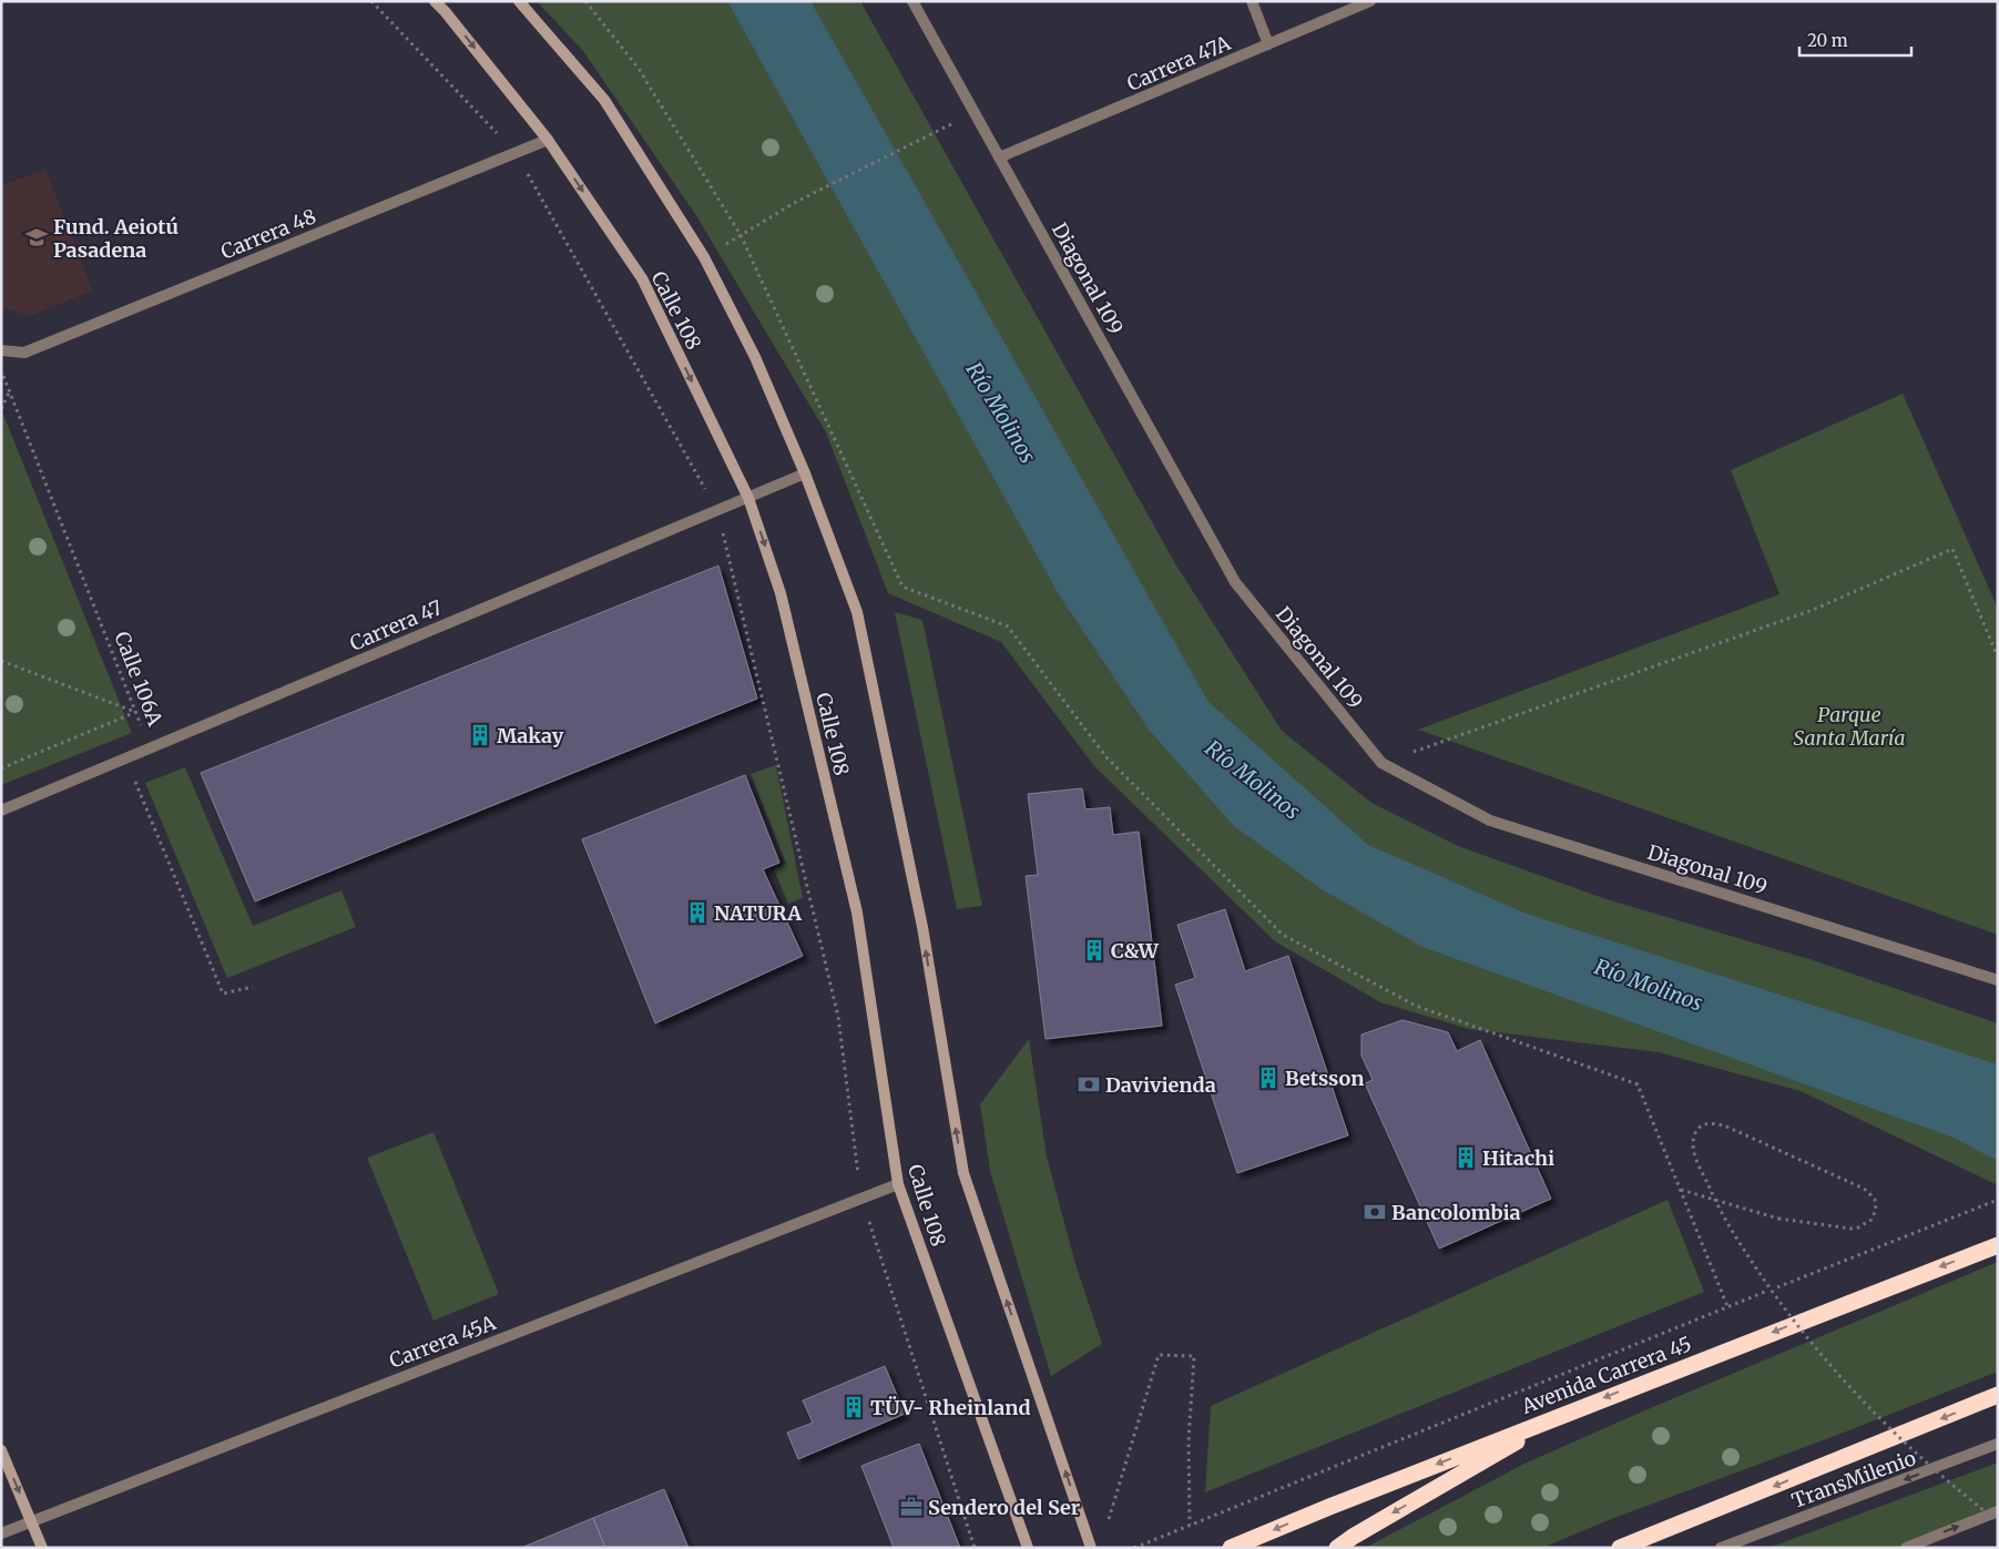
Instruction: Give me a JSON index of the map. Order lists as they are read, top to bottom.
{
  "streets": {
    "highway": ["Avenida Carrera 45"],
    "street": [
      "Carrera 47A",
      "Carrera 48",
      "Diagonal 109",
      "Calle 108",
      "Carrera 47",
      "Carrera 45A",
      "TransMilenio"
    ],
    "path": ["Calle 106A"]
  },
  "crossings": [
    ["Carrera 47A", "Diagonal 109"],
    ["Carrera 48", "Calle 108"],
    ["Calle 108", "Carrera 47"],
    ["Calle 108", "Carrera 45A"],
    ["Carrera 47", "Calle 106A"]
  ],
  "water": ["Río Molinos"],
  "parks": ["Parque Santa María"],
  "places": {
    "school or university": ["Fund. Aeiotú Pasadena"],
    "building": [
      "Makay",
      "NATURA",
      "C&W",
      "Betsson",
      "Hitachi",
      "TÜV- Rheinland"
    ],
    "bank": ["Davivienda", "Bancolombia"],
    "office": ["Sendero del Ser"]
  },
  "scale_bar": "20 m"
}
